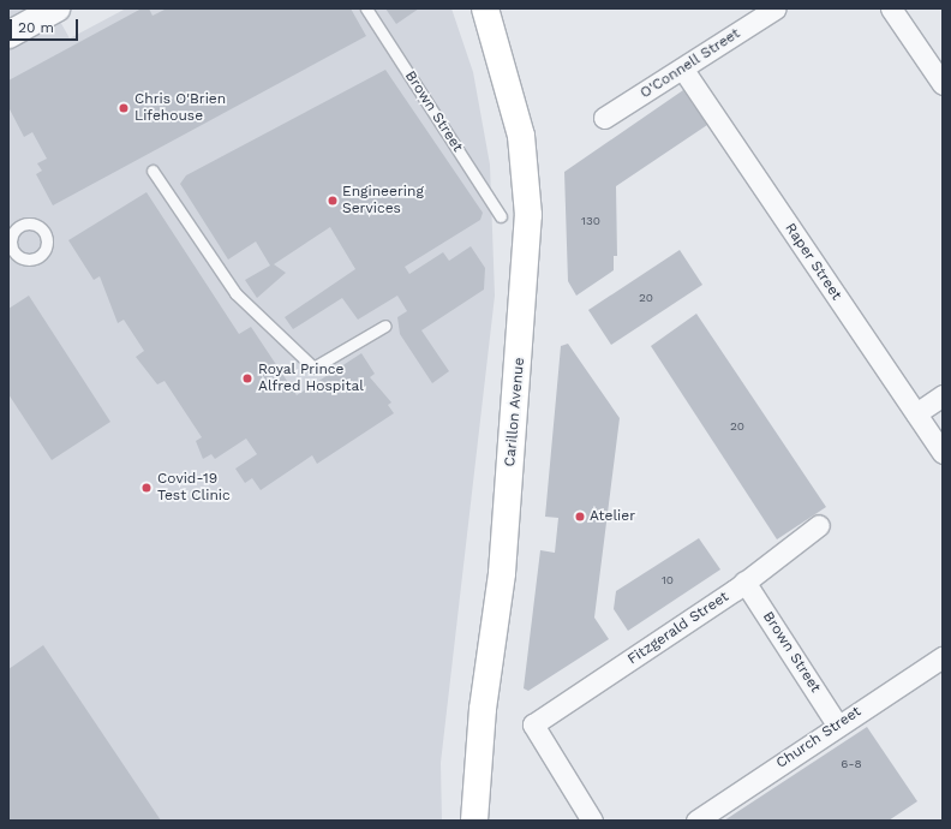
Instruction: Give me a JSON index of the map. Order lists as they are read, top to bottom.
{
  "streets": {
    "main road": ["Carillon Avenue"],
    "street": [
      "O'Connell Street",
      "Brown Street",
      "Raper Street",
      "Fitzgerald Street",
      "Church Street"
    ]
  },
  "crossings": [
    ["O'Connell Street", "Raper Street"],
    ["Brown Street", "Fitzgerald Street"],
    ["Brown Street", "Church Street"]
  ],
  "places": [
    "Chris O'Brien Lifehouse",
    "Engineering Services",
    "Royal Prince Alfred Hospital",
    "Covid-19 Test Clinic",
    "Atelier"
  ],
  "house_numbers": [
    "130",
    "20",
    "20",
    "10",
    "6-8"
  ],
  "scale_bar": "20 m"
}
